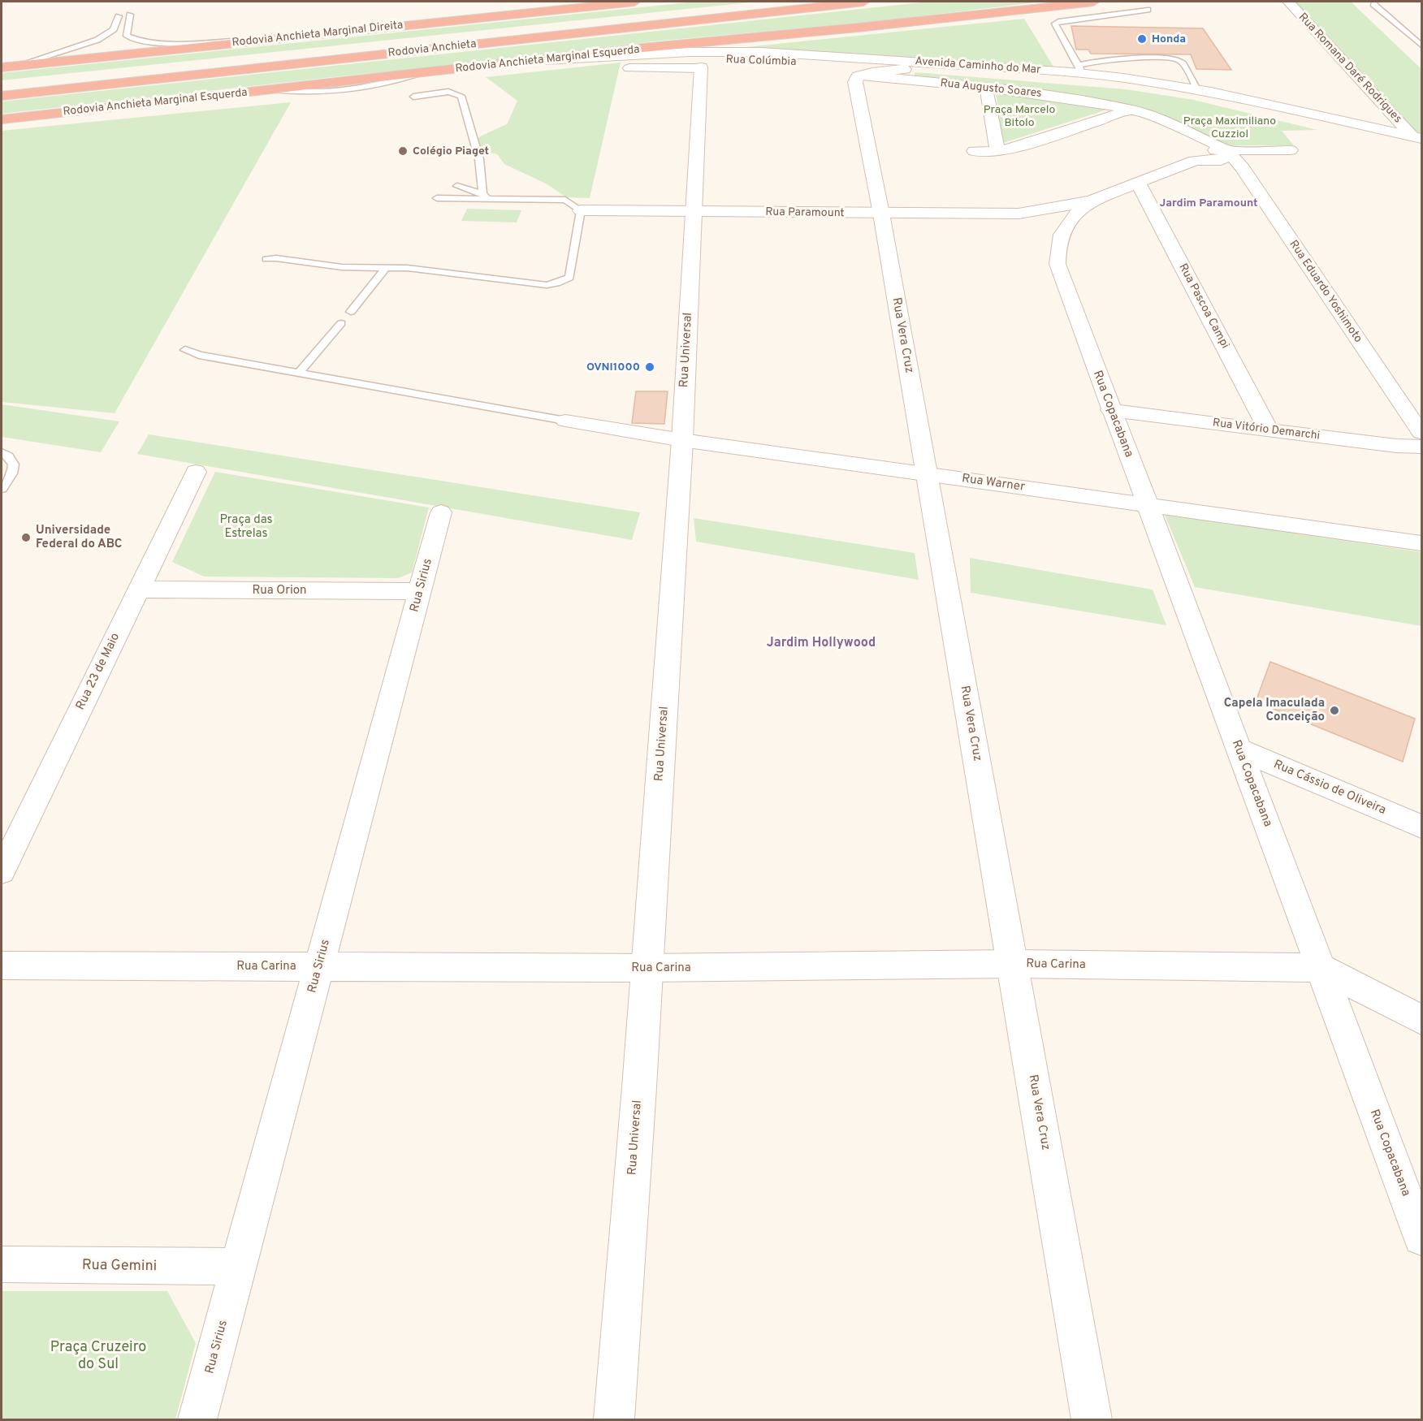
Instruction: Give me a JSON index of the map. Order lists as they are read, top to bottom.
{
  "streets": {
    "highway": ["Rodovia Anchieta Marginal Direita", "Rodovia Anchieta", "Rodovia Anchieta Marginal Esquerda"],
    "street": [
      "Rua Colúmbia",
      "Avenida Caminho do Mar",
      "Rua Romana Daré Rodrigues",
      "Rua Augusto Soares",
      "Rua Paramount",
      "Rua Eduardo Yoshimoto",
      "Rua Pascoa Campi",
      "Rua Vera Cruz",
      "Rua Universal",
      "Rua Copacabana",
      "Rua Vitório Demarchi",
      "Rua Warner",
      "Rua Sirius",
      "Rua Orion",
      "Rua 23 de Maio",
      "Rua Cássio de Oliveira",
      "Rua Carina",
      "Rua Gemini"
    ]
  },
  "crossings": [
    ["Rodovia Anchieta Marginal Esquerda", "Avenida Caminho do Mar"],
    ["Rua Colúmbia", "Avenida Caminho do Mar"],
    ["Rua Colúmbia", "Rua Augusto Soares"],
    ["Rua Colúmbia", "Rua Vera Cruz"],
    ["Rua Colúmbia", "Rua Universal"],
    ["Avenida Caminho do Mar", "Rua Romana Daré Rodrigues"],
    ["Rua Augusto Soares", "Rua Paramount"],
    ["Rua Augusto Soares", "Rua Eduardo Yoshimoto"],
    ["Rua Augusto Soares", "Rua Vera Cruz"],
    ["Rua Paramount", "Rua Eduardo Yoshimoto"],
    ["Rua Paramount", "Rua Pascoa Campi"],
    ["Rua Paramount", "Rua Vera Cruz"],
    ["Rua Paramount", "Rua Universal"],
    ["Rua Paramount", "Rua Copacabana"],
    ["Rua Pascoa Campi", "Rua Vitório Demarchi"],
    ["Rua Vera Cruz", "Rua Warner"],
    ["Rua Vera Cruz", "Rua Carina"],
    ["Rua Universal", "Rua Warner"],
    ["Rua Universal", "Rua Carina"],
    ["Rua Copacabana", "Rua Vitório Demarchi"],
    ["Rua Copacabana", "Rua Warner"],
    ["Rua Copacabana", "Rua Cássio de Oliveira"],
    ["Rua Copacabana", "Rua Carina"],
    ["Rua Sirius", "Rua Orion"],
    ["Rua Sirius", "Rua Carina"],
    ["Rua Sirius", "Rua Gemini"],
    ["Rua Orion", "Rua 23 de Maio"]
  ],
  "districts": ["Jardim Paramount", "Jardim Hollywood"],
  "parks": [
    "Praça Marcelo Bitolo",
    "Praça Maximiliano Cuzziol",
    "Praça das Estrelas",
    "Praça Cruzeiro do Sul"
  ],
  "places": [
    "Honda",
    "Colégio Piaget",
    "OVNI1000",
    "Universidade Federal do ABC",
    "Capela Imaculada Conceição"
  ]
}
